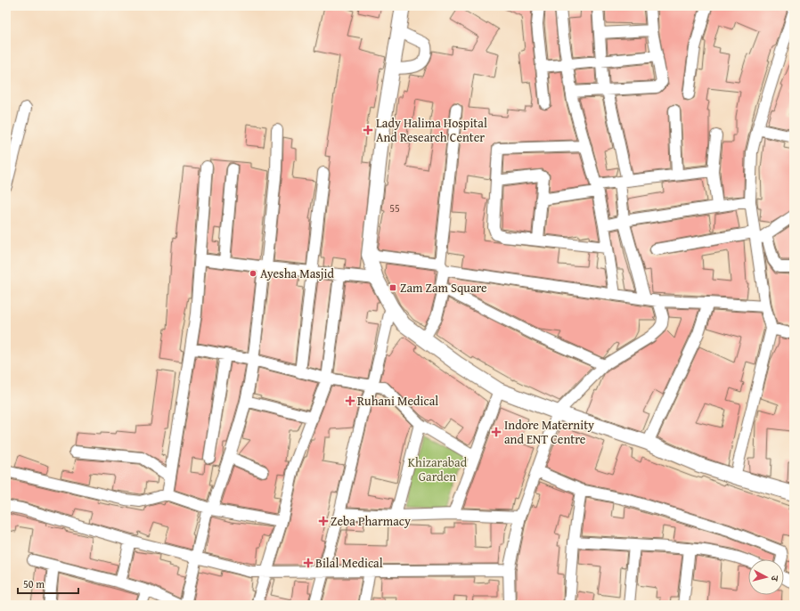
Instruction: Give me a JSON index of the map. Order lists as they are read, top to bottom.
{
  "parks": ["Khizarabad Garden"],
  "places": {
    "health": [
      "Lady Halima Hospital And Research Center",
      "Ruhani Medical",
      "Indore Maternity and ENT Centre",
      "Zeba Pharmacy",
      "Bilal Medical"
    ],
    "other": ["Ayesha Masjid"],
    "transit": ["Zam Zam Square"]
  },
  "house_numbers": ["55"],
  "scale_bar": "50 m",
  "north": "right"
}
